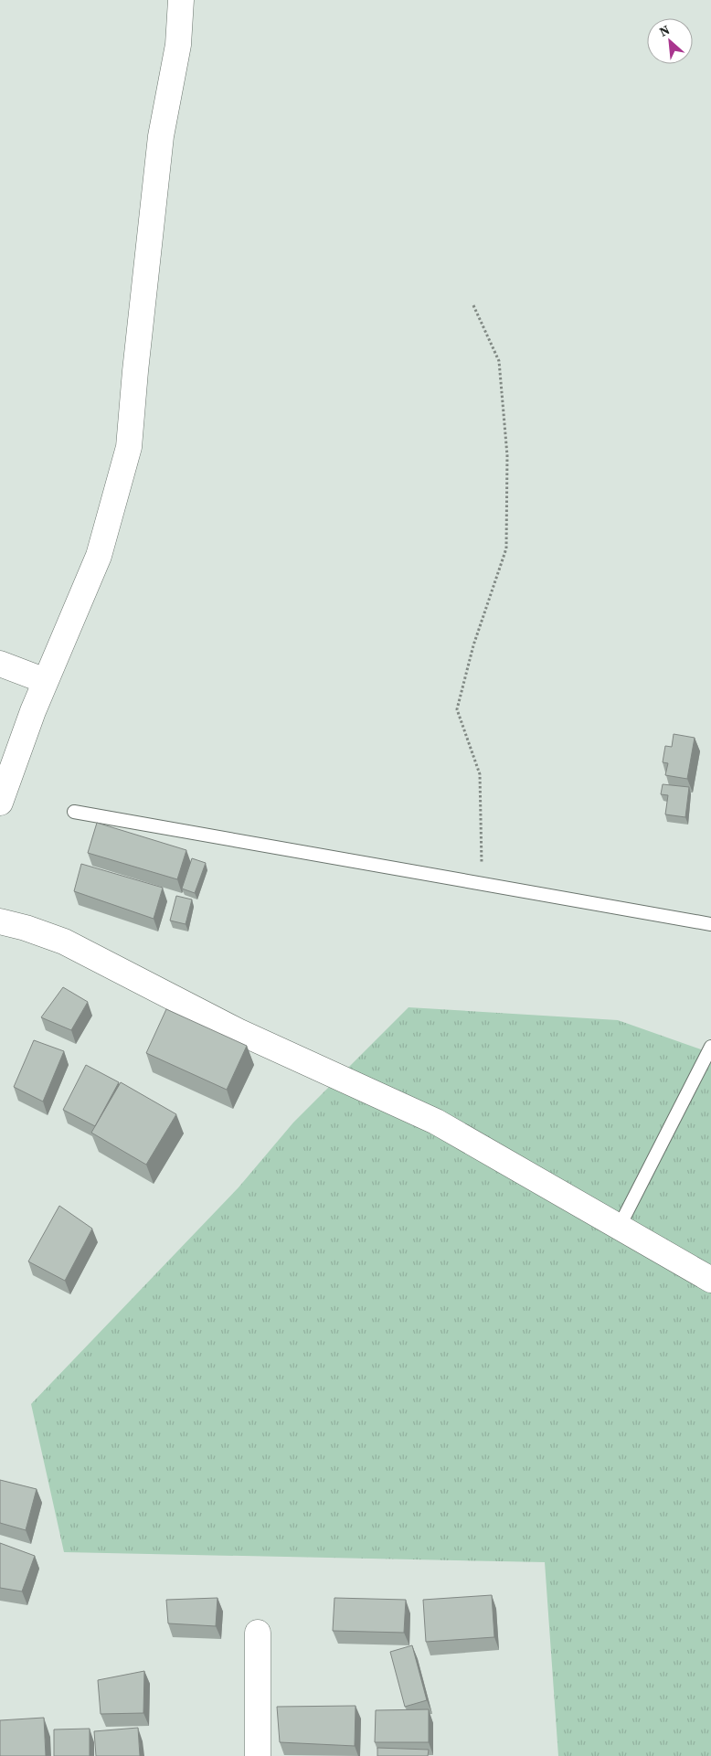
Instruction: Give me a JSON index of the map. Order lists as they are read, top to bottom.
{
  "north": "top left"
}
